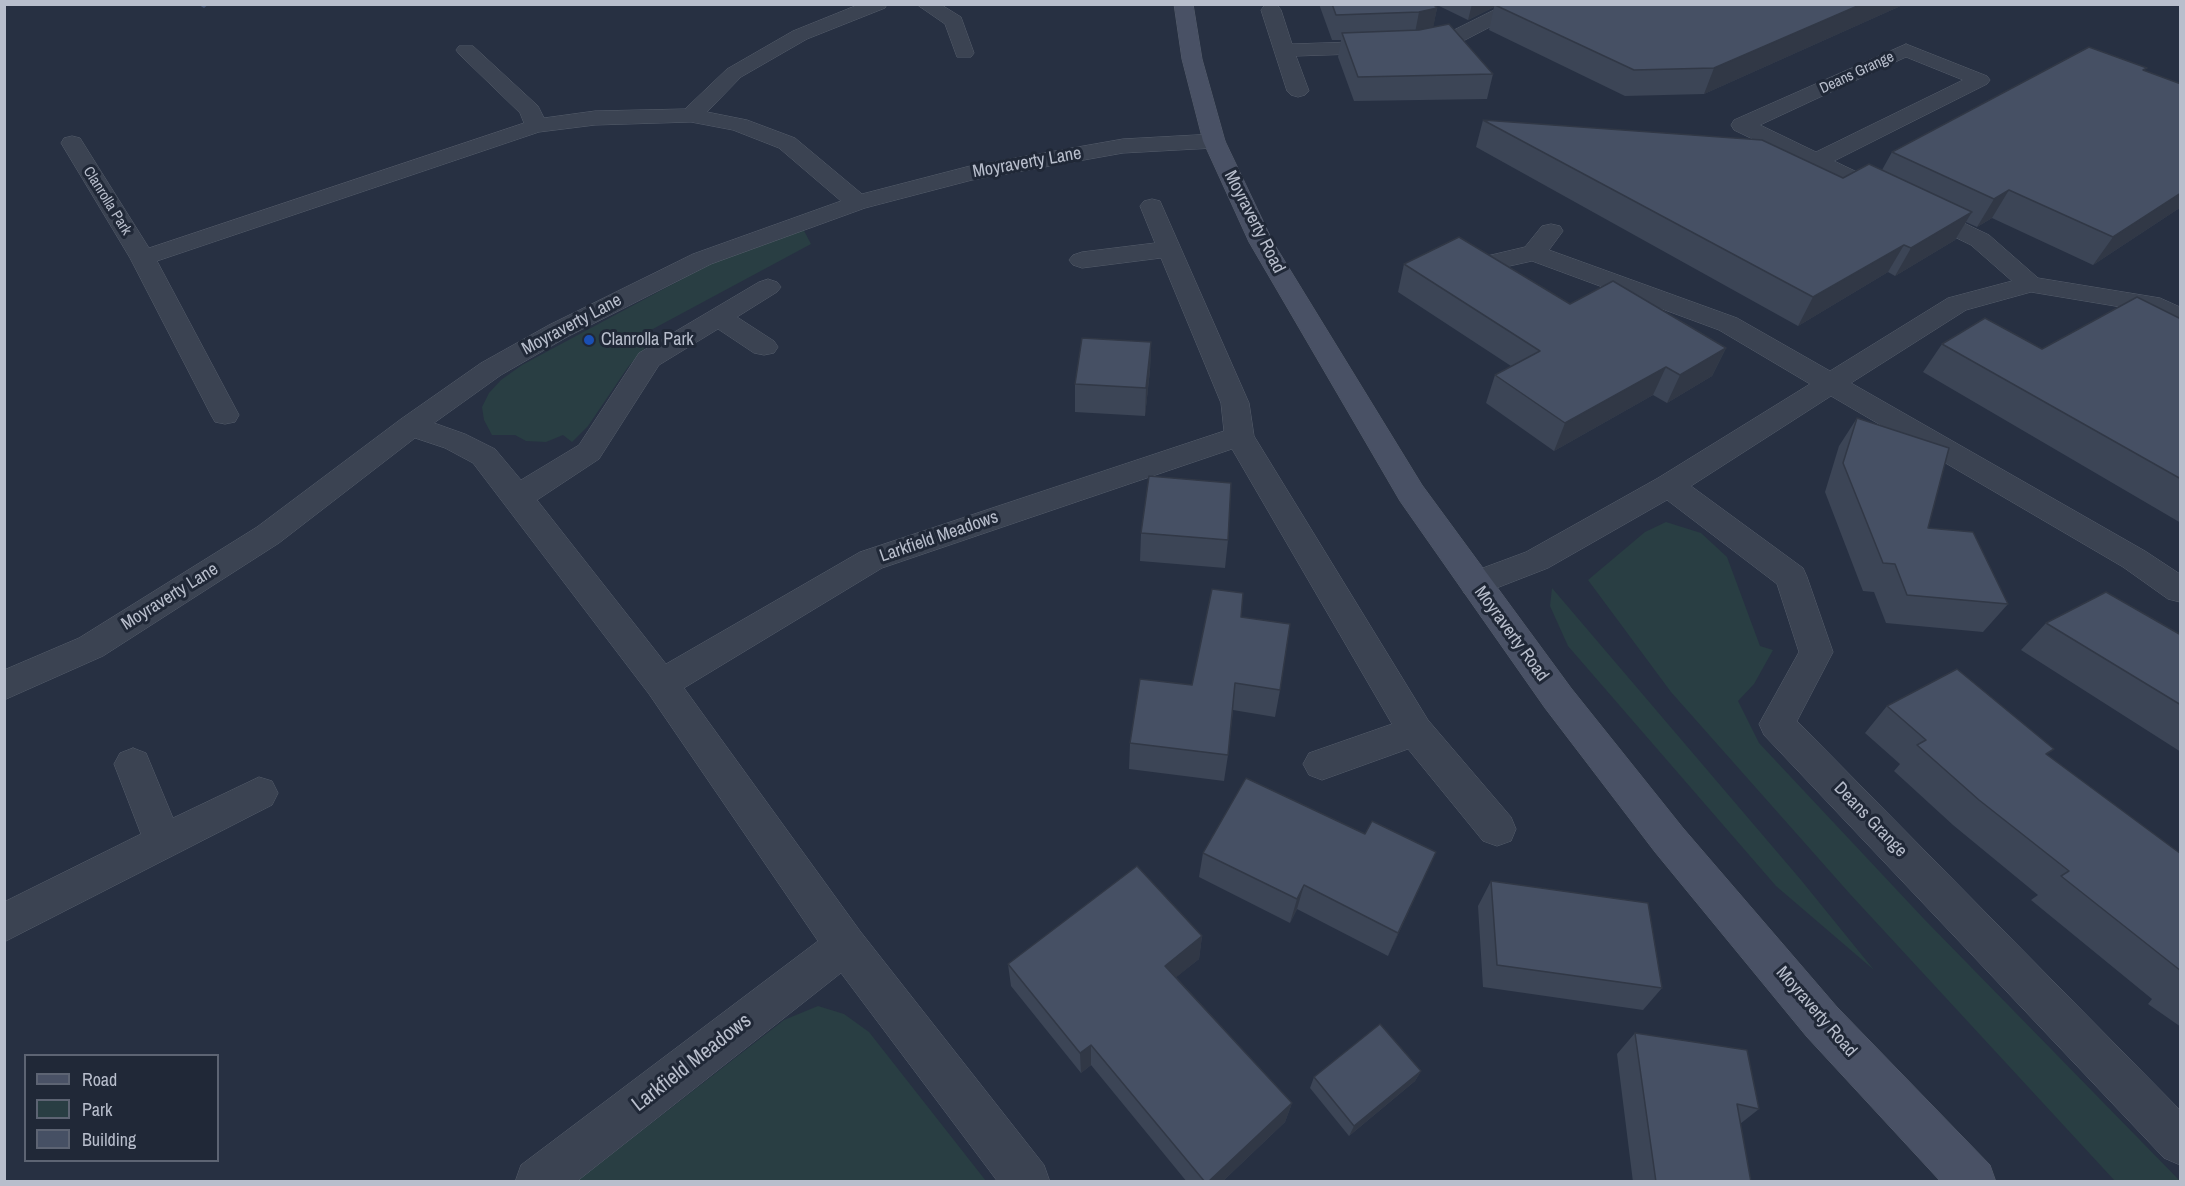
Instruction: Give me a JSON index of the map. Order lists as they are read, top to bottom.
{
  "streets": {
    "street": [
      "Deans Grange",
      "Moyraverty Lane",
      "Clanrolla Park",
      "Moyraverty Road",
      "Larkfield Meadows"
    ]
  },
  "crossings": [
    ["Moyraverty Lane", "Moyraverty Road"]
  ],
  "places": ["Clanrolla Park"],
  "legend": ["Road", "Park", "Building"]
}
